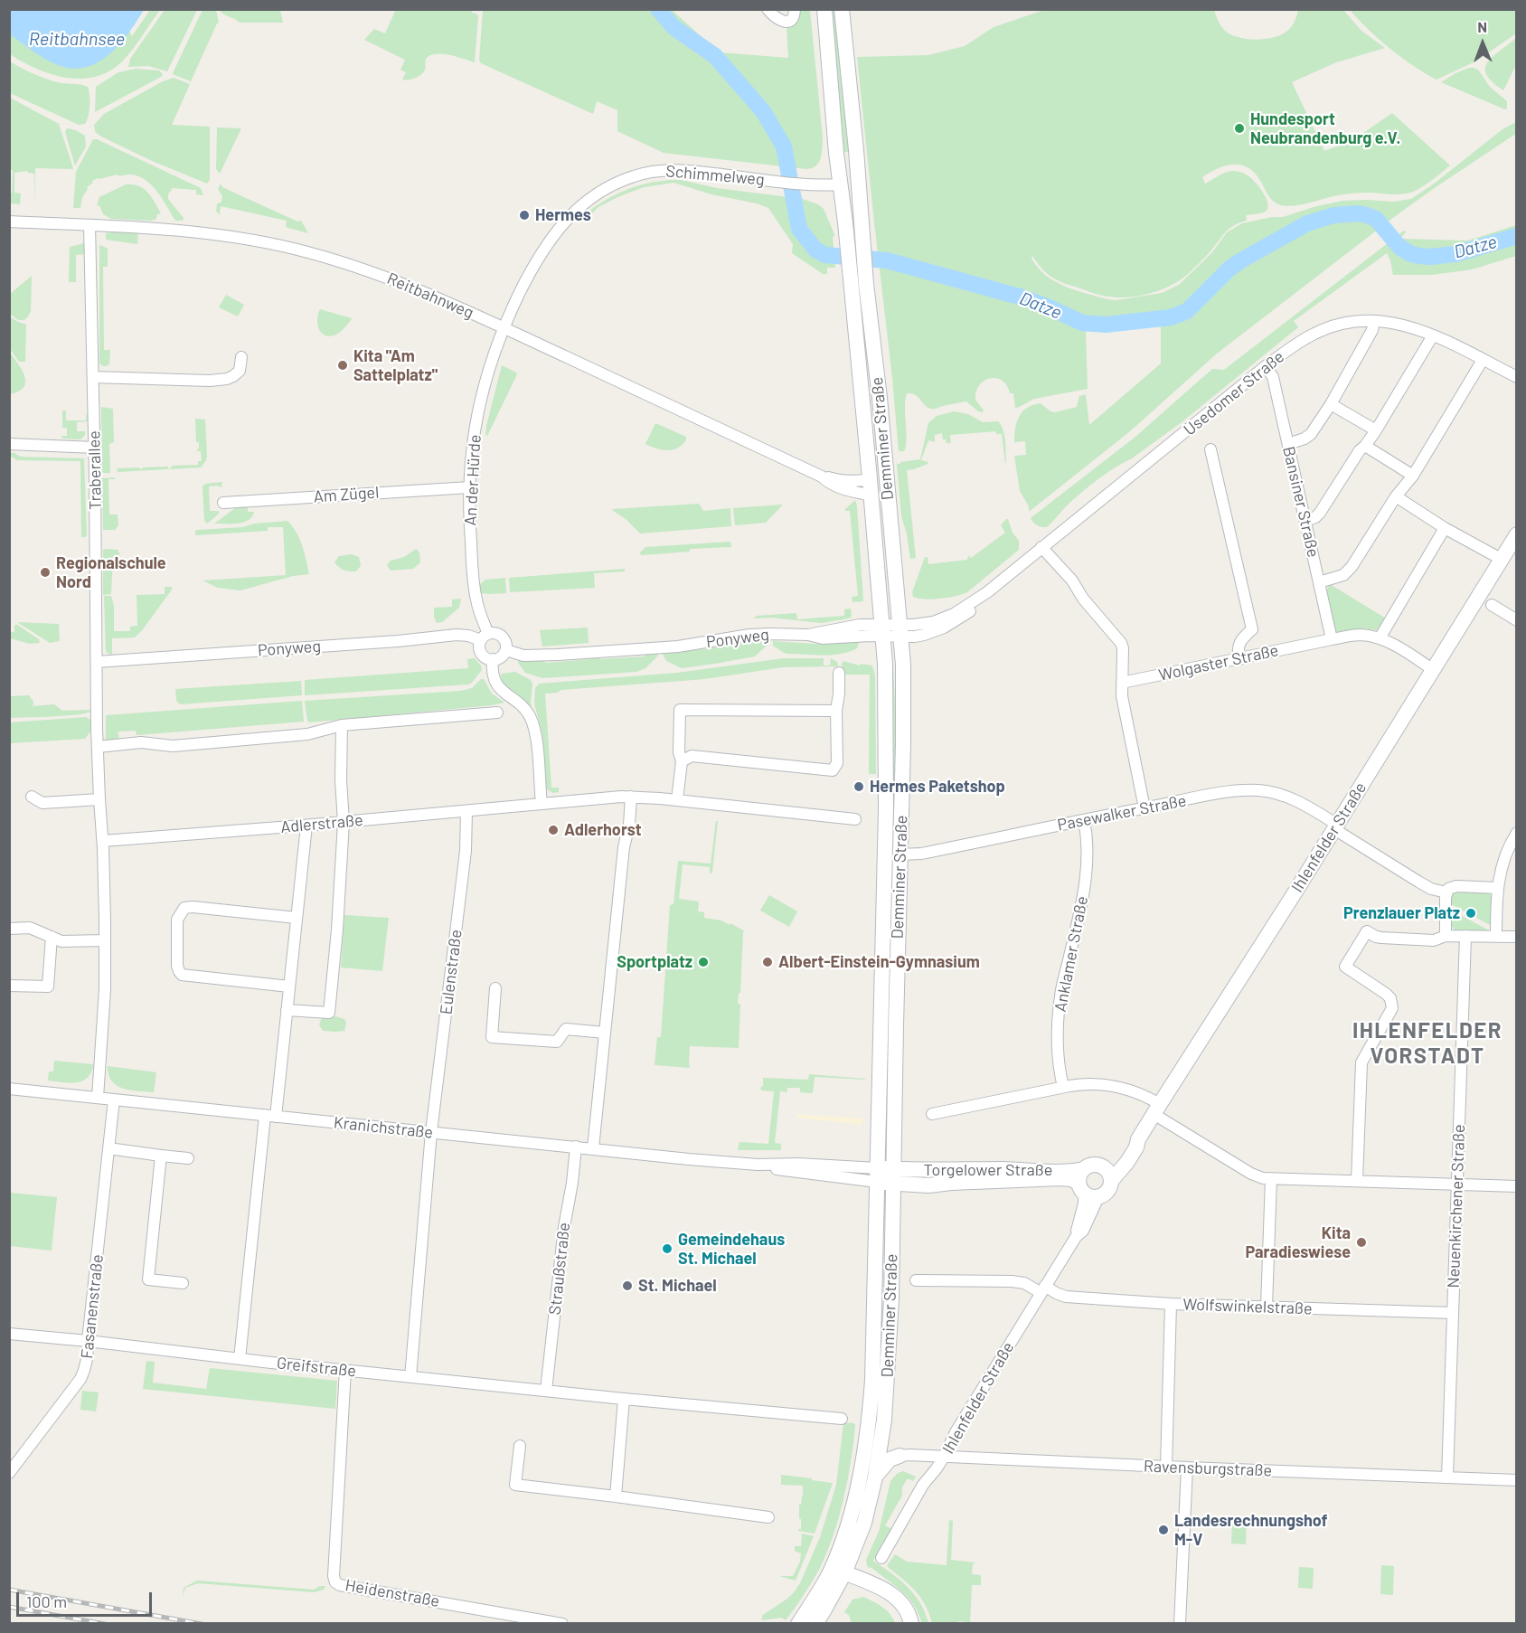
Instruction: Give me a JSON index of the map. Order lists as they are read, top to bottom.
{
  "streets": {
    "main road": ["Demminer Straße", "Ihlenfelder Straße", "Torgelower Straße"],
    "street": [
      "Schimmelweg",
      "Reitbahnweg",
      "Usedomer Straße",
      "Traberallee",
      "An der Hürde",
      "Am Zügel",
      "Bansiner Straße",
      "Ponyweg",
      "Wolgaster Straße",
      "Pasewalker Straße",
      "Adlerstraße",
      "Anklamer Straße",
      "Eulenstraße",
      "Kranichstraße",
      "Neuenkirchener Straße",
      "Straußstraße",
      "Fasanenstraße",
      "Wolfswinkelstraße",
      "Greifstraße",
      "Ravensburgstraße",
      "Heidenstraße"
    ]
  },
  "crossings": [
    ["Schimmelweg", "Reitbahnweg"],
    ["Schimmelweg", "Demminer Straße"],
    ["Schimmelweg", "An der Hürde"],
    ["Reitbahnweg", "Demminer Straße"],
    ["Reitbahnweg", "Traberallee"],
    ["Reitbahnweg", "An der Hürde"],
    ["Usedomer Straße", "Demminer Straße"],
    ["Usedomer Straße", "Bansiner Straße"],
    ["Usedomer Straße", "Ponyweg"],
    ["Demminer Straße", "Ponyweg"],
    ["Demminer Straße", "Pasewalker Straße"],
    ["Demminer Straße", "Kranichstraße"],
    ["Demminer Straße", "Torgelower Straße"],
    ["Traberallee", "Ponyweg"],
    ["An der Hürde", "Am Zügel"],
    ["An der Hürde", "Ponyweg"],
    ["Bansiner Straße", "Wolgaster Straße"],
    ["Wolgaster Straße", "Ihlenfelder Straße"],
    ["Pasewalker Straße", "Ihlenfelder Straße"],
    ["Pasewalker Straße", "Anklamer Straße"],
    ["Adlerstraße", "Eulenstraße"],
    ["Ihlenfelder Straße", "Torgelower Straße"],
    ["Ihlenfelder Straße", "Wolfswinkelstraße"],
    ["Ihlenfelder Straße", "Ravensburgstraße"],
    ["Eulenstraße", "Kranichstraße"],
    ["Eulenstraße", "Greifstraße"],
    ["Kranichstraße", "Torgelower Straße"],
    ["Kranichstraße", "Straußstraße"],
    ["Kranichstraße", "Fasanenstraße"],
    ["Neuenkirchener Straße", "Wolfswinkelstraße"],
    ["Neuenkirchener Straße", "Ravensburgstraße"],
    ["Straußstraße", "Greifstraße"],
    ["Fasanenstraße", "Greifstraße"],
    ["Greifstraße", "Heidenstraße"]
  ],
  "districts": ["IHLENFELDER VORSTADT"],
  "water": ["Reitbahnsee", "Datze"],
  "places": [
    "Hundesport Neubrandenburg e.V.",
    "Hermes",
    "Kita \"Am Sattelplatz\"",
    "Regionalschule Nord",
    "Hermes Paketshop",
    "Adlerhorst",
    "Prenzlauer Platz",
    "Sportplatz",
    "Albert-Einstein-Gymnasium",
    "Kita Paradieswiese",
    "Gemeindehaus St. Michael",
    "St. Michael",
    "Landesrechnungshof M-V"
  ],
  "scale_bar": "100 m",
  "north": "top"
}
